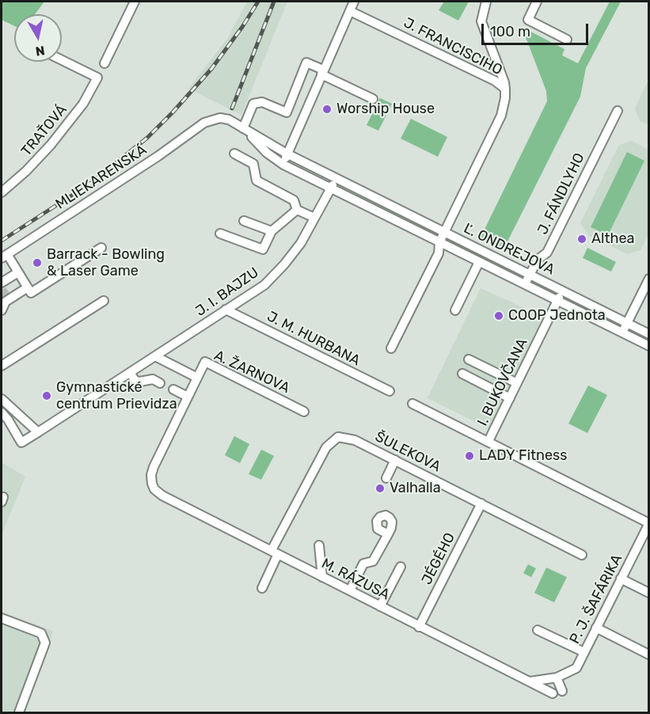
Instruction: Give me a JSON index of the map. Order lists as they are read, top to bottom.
{
  "streets": {
    "street": [
      "J. FRANCISCIHO",
      "TRAŤOVÁ",
      "MLIEKARENSKÁ",
      "J. FÁNDLYHO",
      "Ľ. ONDREJOVA",
      "J. I. BAJZU",
      "J. M. HURBANA",
      "A. ŽARNOVA",
      "I. BUKOVČANA",
      "ŠULEKOVA",
      "JÉGÉHO",
      "M. RÁZUSA",
      "P. J. ŠAFÁRIKA"
    ]
  },
  "crossings": [
    ["J. FRANCISCIHO", "Ľ. ONDREJOVA"],
    ["MLIEKARENSKÁ", "Ľ. ONDREJOVA"],
    ["J. FÁNDLYHO", "Ľ. ONDREJOVA"],
    ["Ľ. ONDREJOVA", "J. I. BAJZU"],
    ["Ľ. ONDREJOVA", "I. BUKOVČANA"],
    ["J. I. BAJZU", "J. M. HURBANA"],
    ["A. ŽARNOVA", "M. RÁZUSA"],
    ["I. BUKOVČANA", "P. J. ŠAFÁRIKA"],
    ["ŠULEKOVA", "JÉGÉHO"],
    ["ŠULEKOVA", "M. RÁZUSA"],
    ["JÉGÉHO", "M. RÁZUSA"],
    ["M. RÁZUSA", "P. J. ŠAFÁRIKA"]
  ],
  "places": [
    "Worship House",
    "Althea",
    "Barrack - Bowling & Laser Game",
    "COOP Jednota",
    "Gymnastické centrum Prievidza",
    "LADY Fitness",
    "Valhalla"
  ],
  "scale_bar": "100 m",
  "north": "bottom"
}
